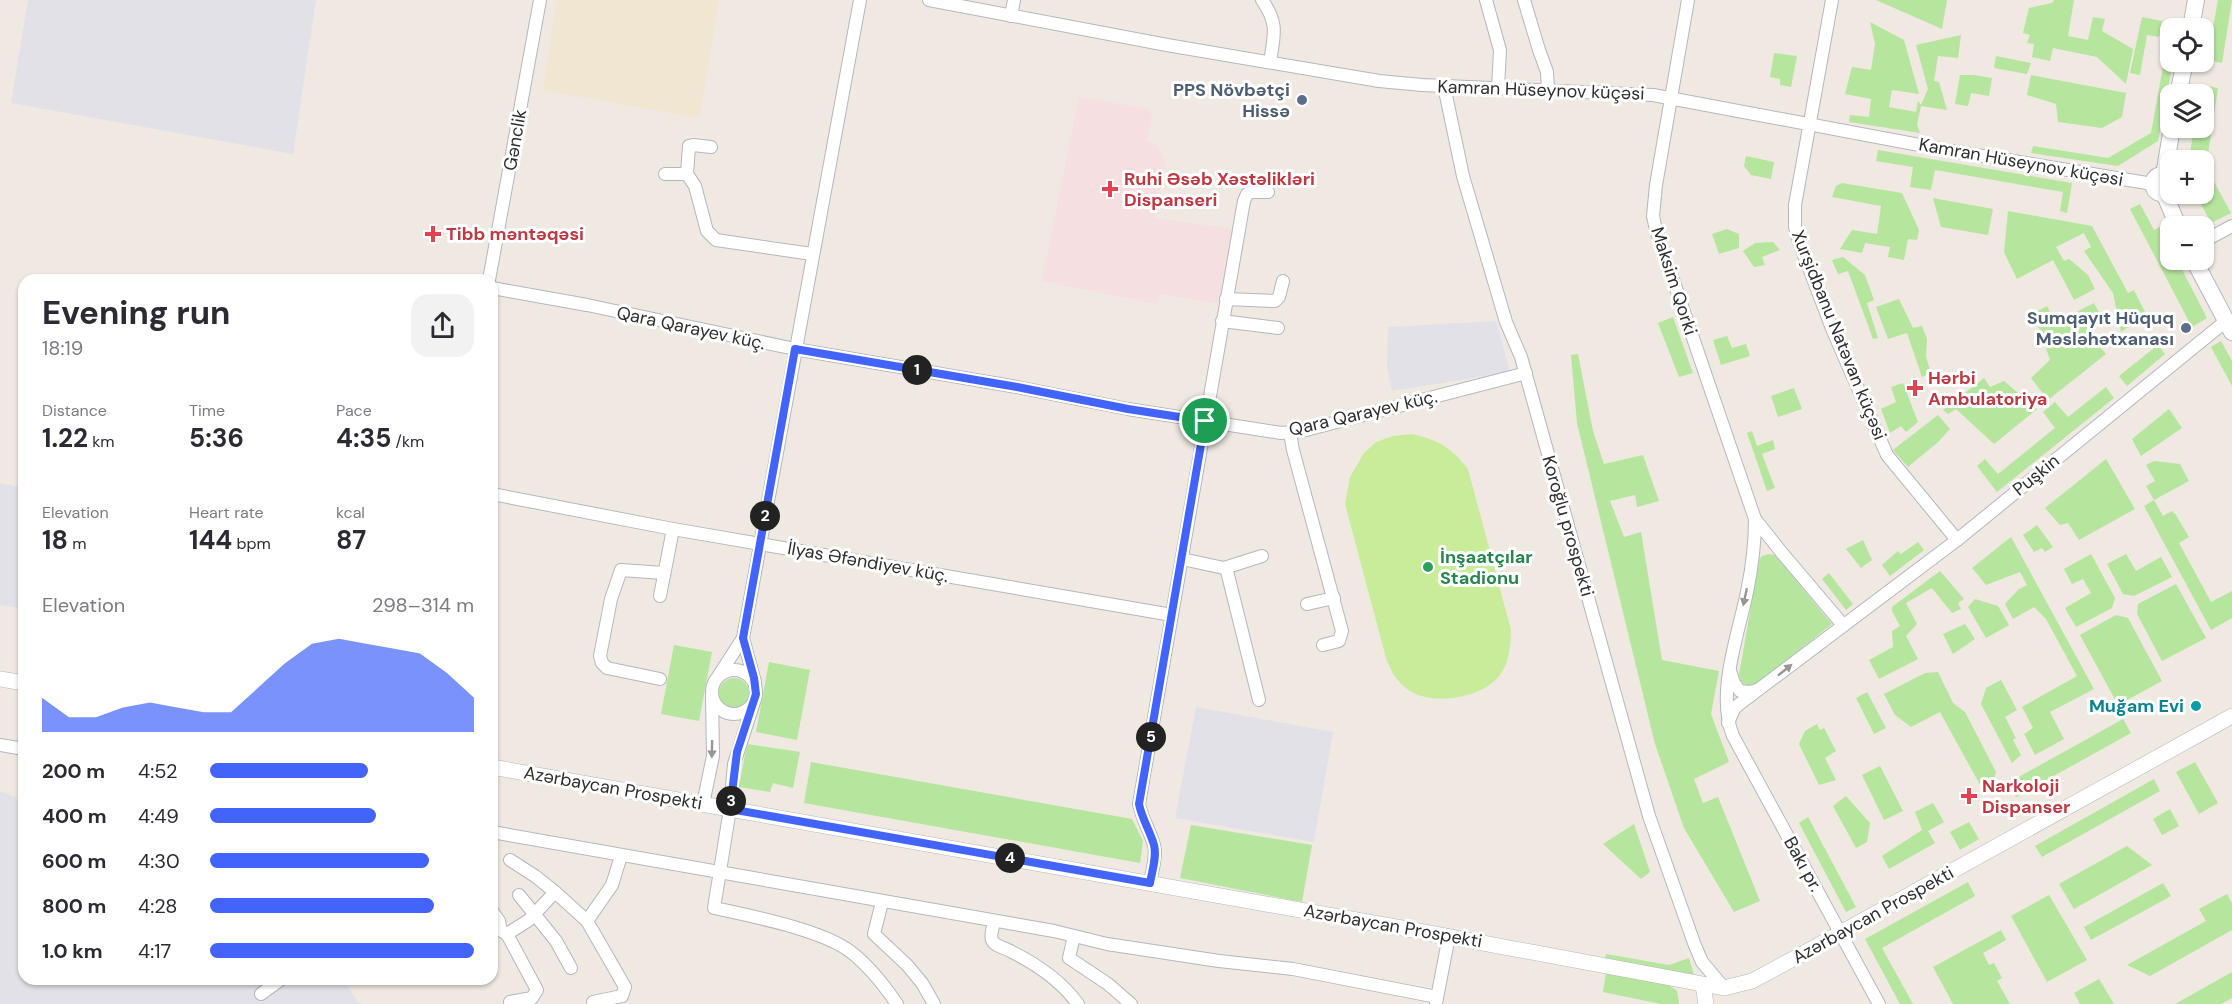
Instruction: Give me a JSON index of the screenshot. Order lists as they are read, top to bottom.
{
  "streets": {
    "street": [
      "Kamran Hüseynov küçəsi",
      "Gənclik",
      "Maksim Qorki",
      "Qara Qarayev küç.",
      "Xurşidbanu Natəvan küçəsi",
      "Puşkin",
      "Koroğlu prospekti",
      "İlyas Əfəndiyev küç.",
      "Azərbaycan Prospekti",
      "Bakı pr."
    ]
  },
  "crossings": [
    ["Kamran Hüseynov küçəsi", "Maksim Qorki"],
    ["Kamran Hüseynov küçəsi", "Xurşidbanu Natəvan küçəsi"],
    ["Kamran Hüseynov küçəsi", "Koroğlu prospekti"],
    ["Qara Qarayev küç.", "Koroğlu prospekti"],
    ["Xurşidbanu Natəvan küçəsi", "Puşkin"],
    ["Puşkin", "Bakı pr."],
    ["Azərbaycan Prospekti", "Bakı pr."]
  ],
  "places": {
    "other": [
      "PPS Növbətçi Hissə",
      "Sumqayıt Hüquq Məsləhətxanası",
      "İnşaatçılar Stadionu",
      "Muğam Evi"
    ],
    "health": [
      "Ruhi Əsəb Xəstəlikləri Dispanseri",
      "Tibb məntəqəsi",
      "Hərbi Ambulatoriya",
      "Narkoloji Dispanser"
    ]
  },
  "page": {
    "map_buttons": ["+", "−"],
    "heading": ["Evening run", "18:19"],
    "pins": [
      "1",
      "2",
      "5",
      "3",
      "4"
    ],
    "stats": [
      ["Distance", "1.22 km"],
      ["Time", "5:36"],
      ["Pace", "4:35 /km"],
      ["Elevation", "18 m"],
      ["Heart rate", "144 bpm"],
      ["kcal", "87"]
    ],
    "chart": ["Elevation", "298–314 m"],
    "list": [
      {
        "name": "200 m",
        "note": "4:52"
      },
      {
        "name": "400 m",
        "note": "4:49"
      },
      {
        "name": "600 m",
        "note": "4:30"
      },
      {
        "name": "800 m",
        "note": "4:28"
      },
      {
        "name": "1.0 km",
        "note": "4:17"
      }
    ]
  }
}
